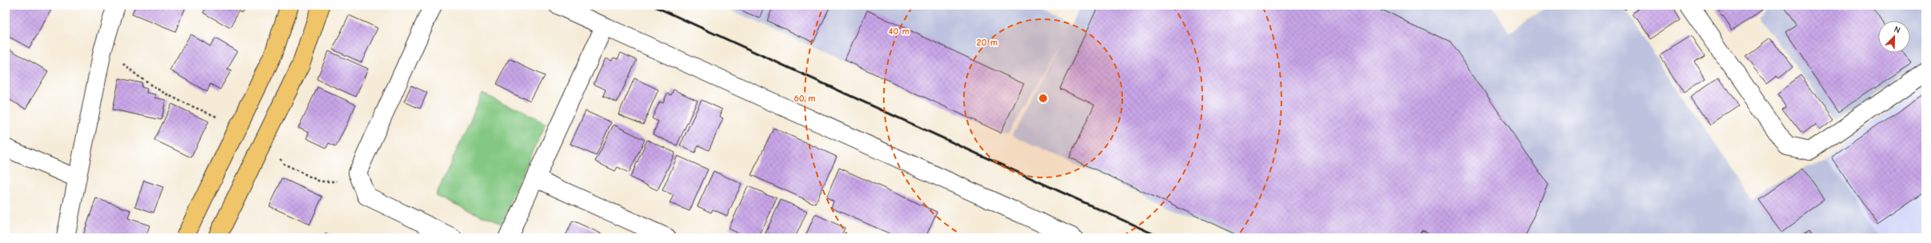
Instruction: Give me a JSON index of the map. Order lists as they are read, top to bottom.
{
  "north": "top right",
  "rings": ["40 m", "20 m", "60 m"]
}
